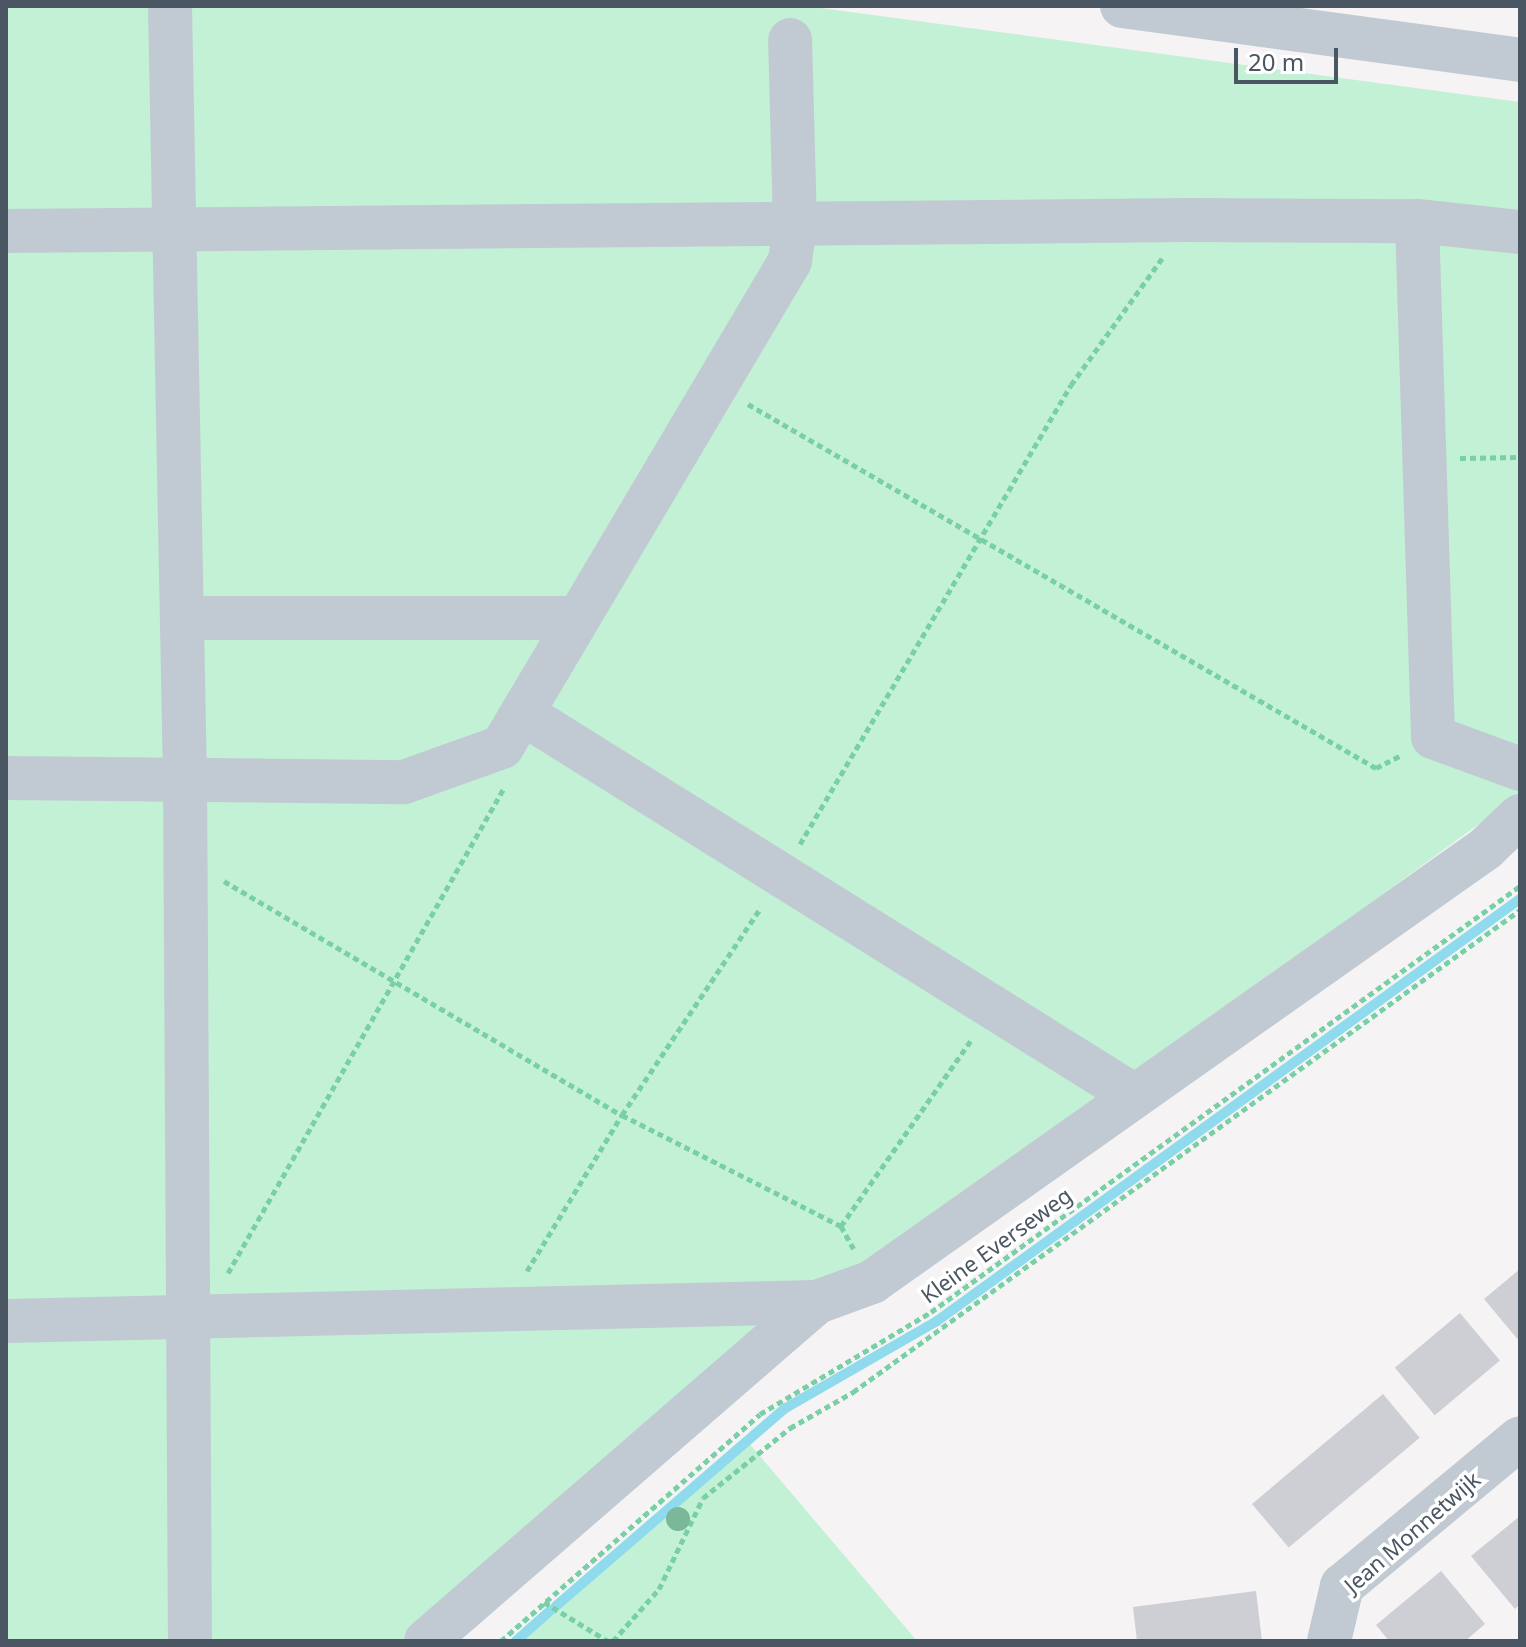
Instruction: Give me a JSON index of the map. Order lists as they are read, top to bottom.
{
  "streets": {
    "street": ["Jean Monnetwijk"],
    "path": ["Kleine Everseweg"]
  },
  "scale_bar": "20 m"
}
